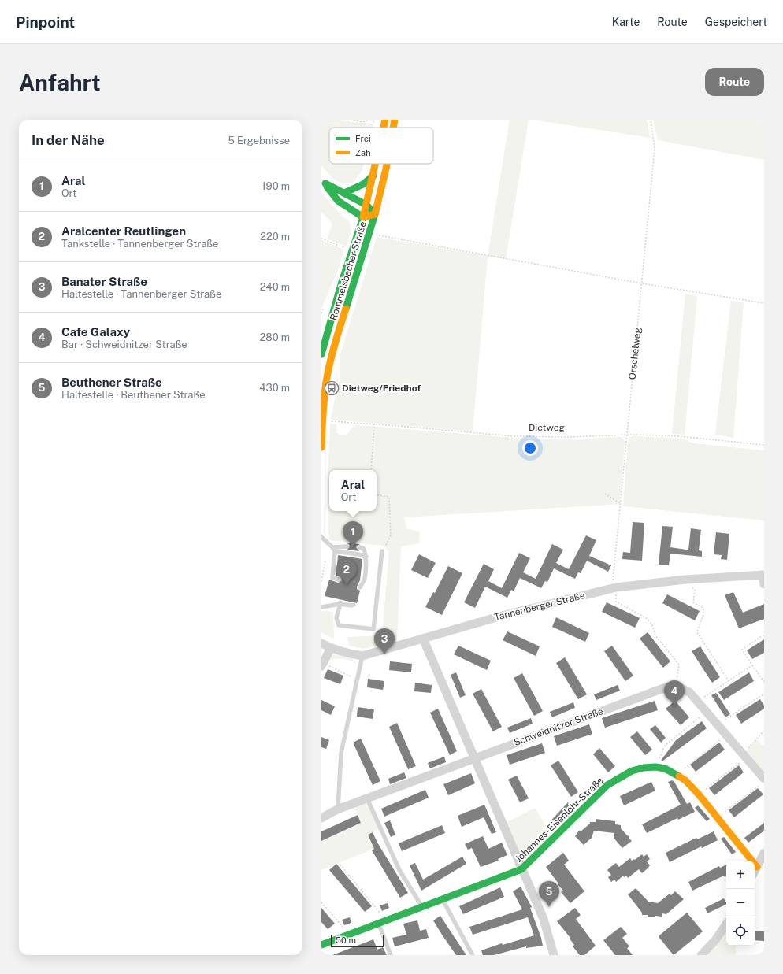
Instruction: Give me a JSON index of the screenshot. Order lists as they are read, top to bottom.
{
  "streets": {
    "main road": ["Rommelsbacher Straße", "Johannes-Eisenlohr-Straße"],
    "street": ["Tannenberger Straße", "Schweidnitzer Straße"],
    "path": ["Orschelweg", "Dietweg"]
  },
  "crossings": [
    ["Rommelsbacher Straße", "Dietweg"],
    ["Orschelweg", "Dietweg"],
    ["Orschelweg", "Tannenberger Straße"],
    ["Orschelweg", "Schweidnitzer Straße"]
  ],
  "places": {
    "bus stop": ["Dietweg/Friedhof"]
  },
  "legend": ["Frei", "Zäh"],
  "scale_bar": "50 m",
  "page": {
    "header": "Pinpoint",
    "nav": ["Karte", "Route", "Gespeichert"],
    "buttons": "Route",
    "title": "Anfahrt",
    "heading": ["In der Nähe", "5 Ergebnisse"],
    "list": [
      {
        "mark": "1",
        "name": "Aral",
        "note": "Ort",
        "value": "190 m"
      },
      {
        "mark": "2",
        "name": "Aralcenter Reutlingen",
        "note": "Tankstelle · Tannenberger Straße",
        "value": "220 m"
      },
      {
        "mark": "3",
        "name": "Banater Straße",
        "note": "Haltestelle · Tannenberger Straße",
        "value": "240 m"
      },
      {
        "mark": "4",
        "name": "Cafe Galaxy",
        "note": "Bar · Schweidnitzer Straße",
        "value": "280 m"
      },
      {
        "mark": "5",
        "name": "Beuthener Straße",
        "note": "Haltestelle · Beuthener Straße",
        "value": "430 m"
      }
    ],
    "popup": ["Aral", "Ort"],
    "pins": [
      "1",
      "2",
      "3",
      "4",
      "5"
    ],
    "map_buttons": ["+", "−"],
    "scale": "50 m"
  }
}
